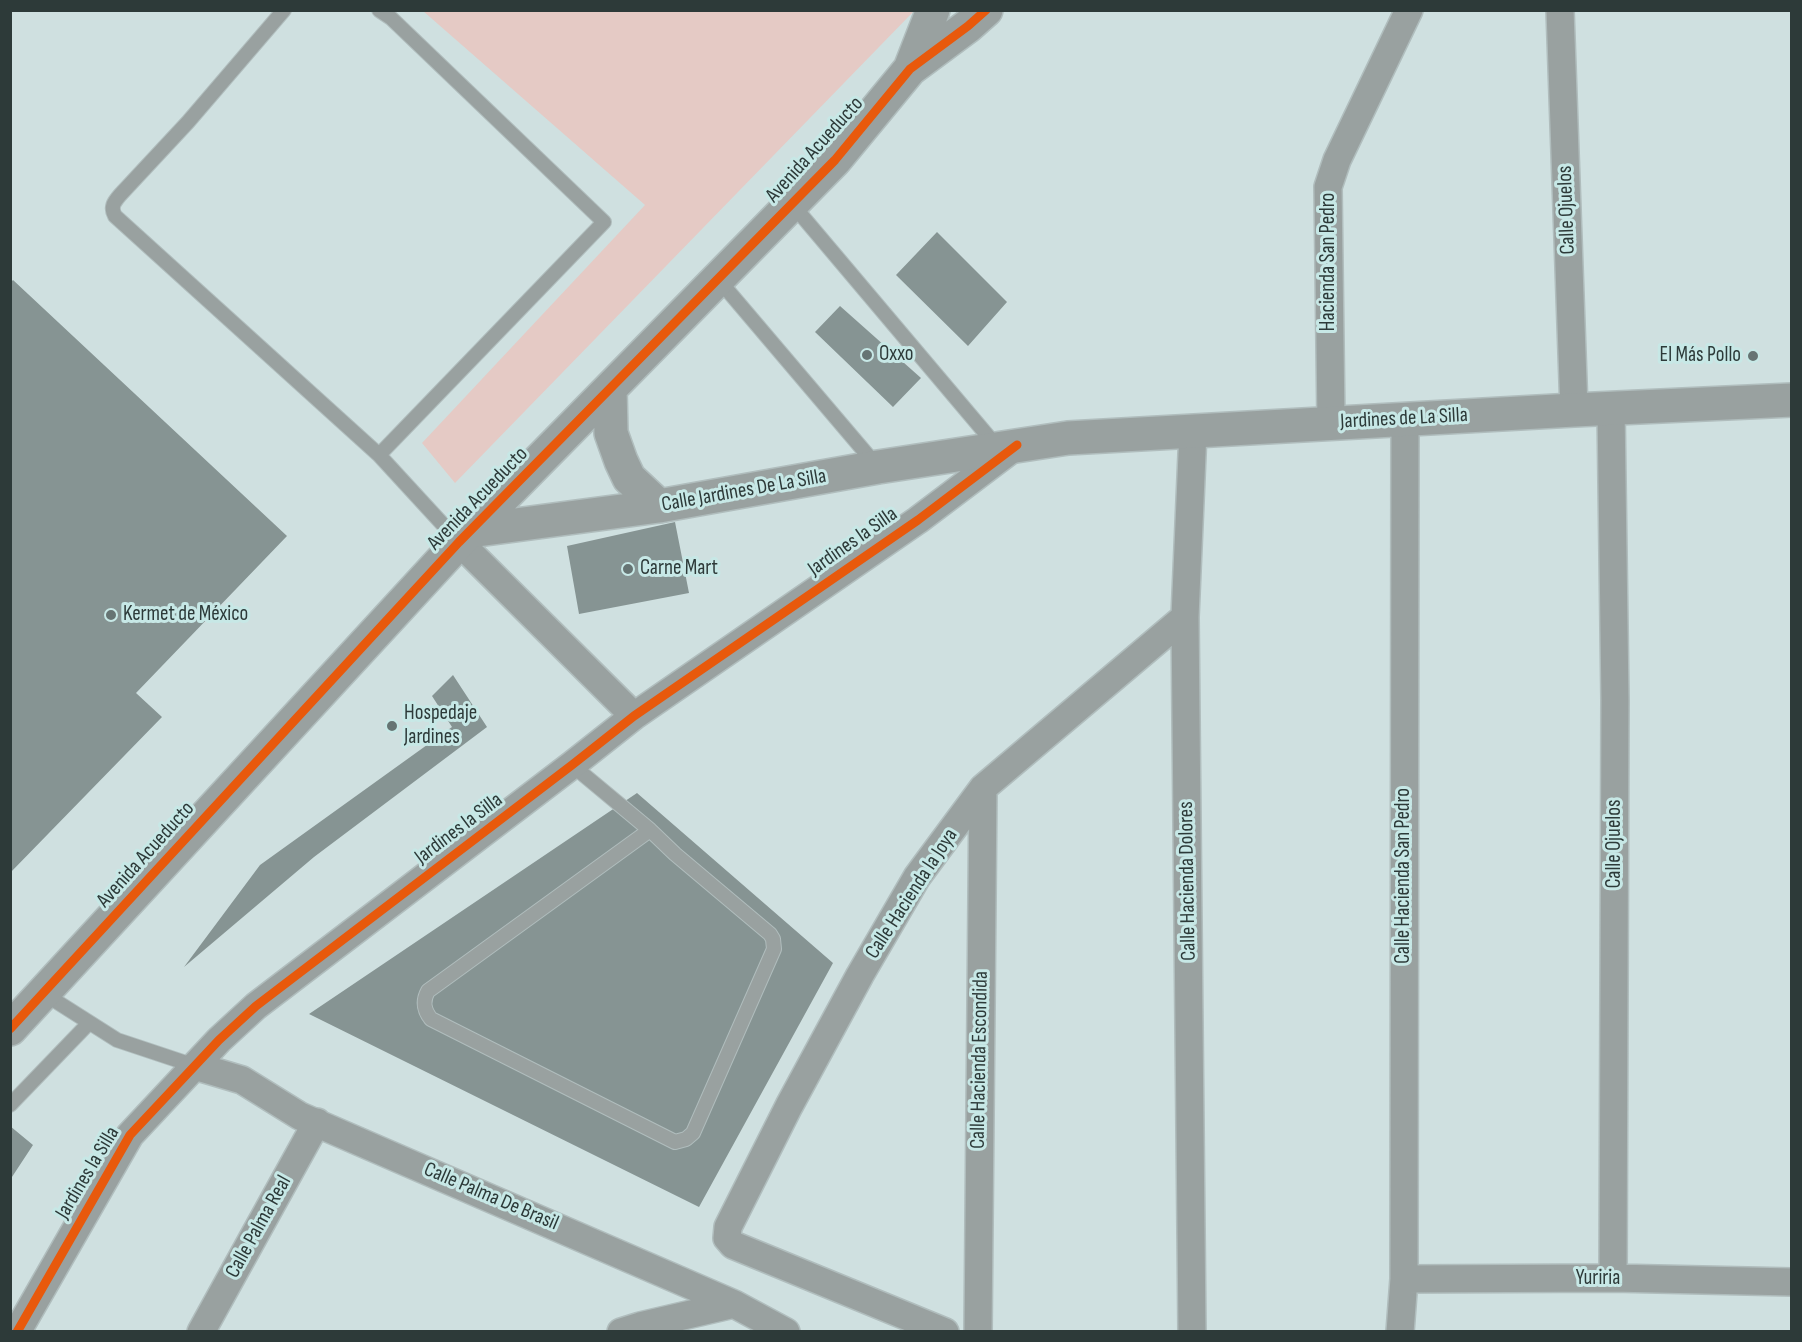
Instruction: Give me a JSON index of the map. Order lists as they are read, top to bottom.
{
  "streets": {
    "street": [
      "Avenida Acueducto",
      "Calle Ojuelos",
      "Hacienda San Pedro",
      "Jardines de La Silla",
      "Calle Jardines De La Silla",
      "Jardines la Silla",
      "Calle Hacienda San Pedro",
      "Calle Hacienda Dolores",
      "Calle Hacienda la Joya",
      "Calle Hacienda Escondida",
      "Calle Palma De Brasil",
      "Calle Palma Real",
      "Yuriria"
    ]
  },
  "crossings": [
    ["Avenida Acueducto", "Calle Jardines De La Silla"],
    ["Calle Ojuelos", "Jardines de La Silla"],
    ["Calle Ojuelos", "Yuriria"],
    ["Hacienda San Pedro", "Jardines de La Silla"],
    ["Jardines de La Silla", "Calle Jardines De La Silla"],
    ["Jardines de La Silla", "Jardines la Silla"],
    ["Jardines de La Silla", "Calle Hacienda San Pedro"],
    ["Jardines de La Silla", "Calle Hacienda Dolores"],
    ["Calle Jardines De La Silla", "Jardines la Silla"],
    ["Jardines la Silla", "Calle Palma De Brasil"],
    ["Calle Hacienda San Pedro", "Yuriria"],
    ["Calle Hacienda Dolores", "Calle Hacienda la Joya"],
    ["Calle Hacienda la Joya", "Calle Hacienda Escondida"],
    ["Calle Palma De Brasil", "Calle Palma Real"]
  ],
  "places": [
    "Oxxo",
    "El Más Pollo",
    "Carne Mart",
    "Kermet de México",
    "Hospedaje Jardines"
  ]
}
